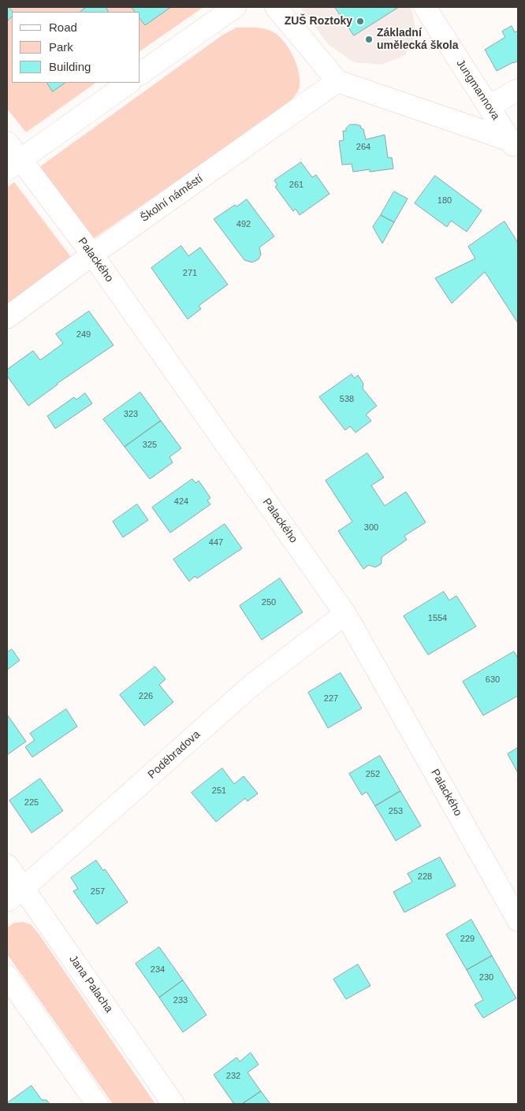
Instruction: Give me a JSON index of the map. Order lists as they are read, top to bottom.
{
  "streets": {
    "street": [
      "Jungmannova",
      "Školní náměstí",
      "Palackého",
      "Poděbradova",
      "Jana Palacha"
    ]
  },
  "crossings": [
    ["Školní náměstí", "Palackého"],
    ["Palackého", "Poděbradova"],
    ["Poděbradova", "Jana Palacha"]
  ],
  "places": ["ZUŠ Roztoky", "Základní umělecká škola"],
  "house_numbers": [
    "264",
    "261",
    "180",
    "492",
    "271",
    "249",
    "538",
    "323",
    "325",
    "424",
    "300",
    "447",
    "250",
    "1554",
    "630",
    "226",
    "227",
    "252",
    "251",
    "225",
    "253",
    "228",
    "257",
    "229",
    "234",
    "230",
    "233",
    "232"
  ],
  "legend": ["Road", "Park", "Building"]
}
